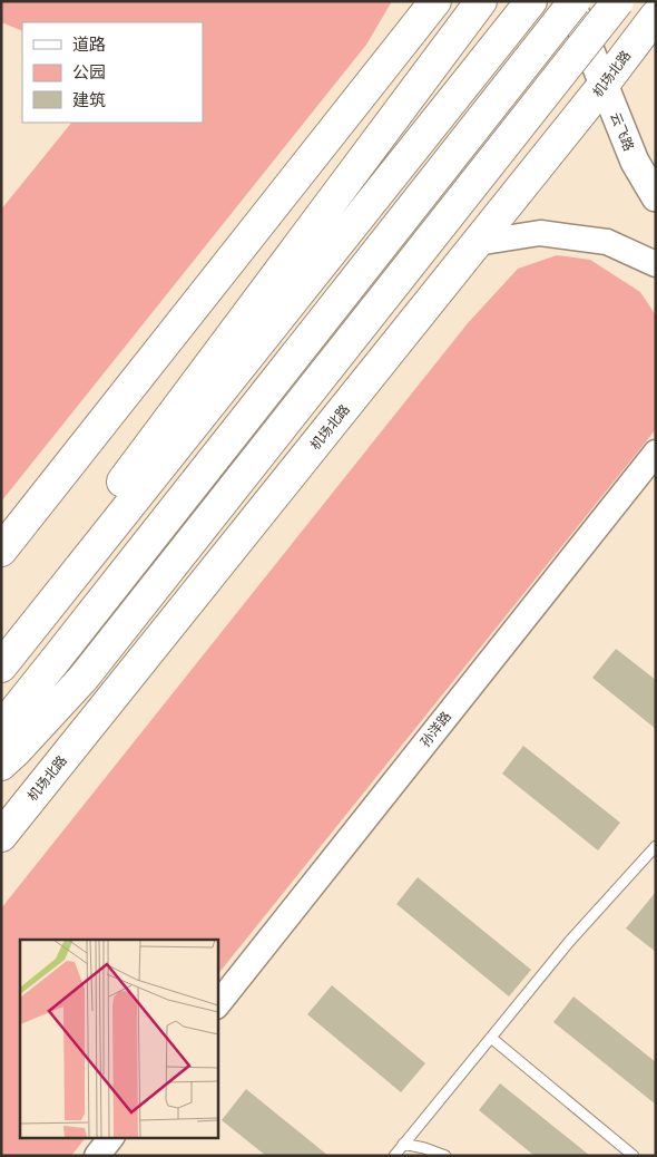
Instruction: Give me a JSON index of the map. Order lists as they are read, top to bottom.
{
  "streets": {
    "main road": ["机场北路", "云飞路"],
    "street": ["孙洋路"]
  },
  "crossings": [
    ["机场北路", "云飞路"]
  ],
  "legend": ["道路", "公园", "建筑"]
}
